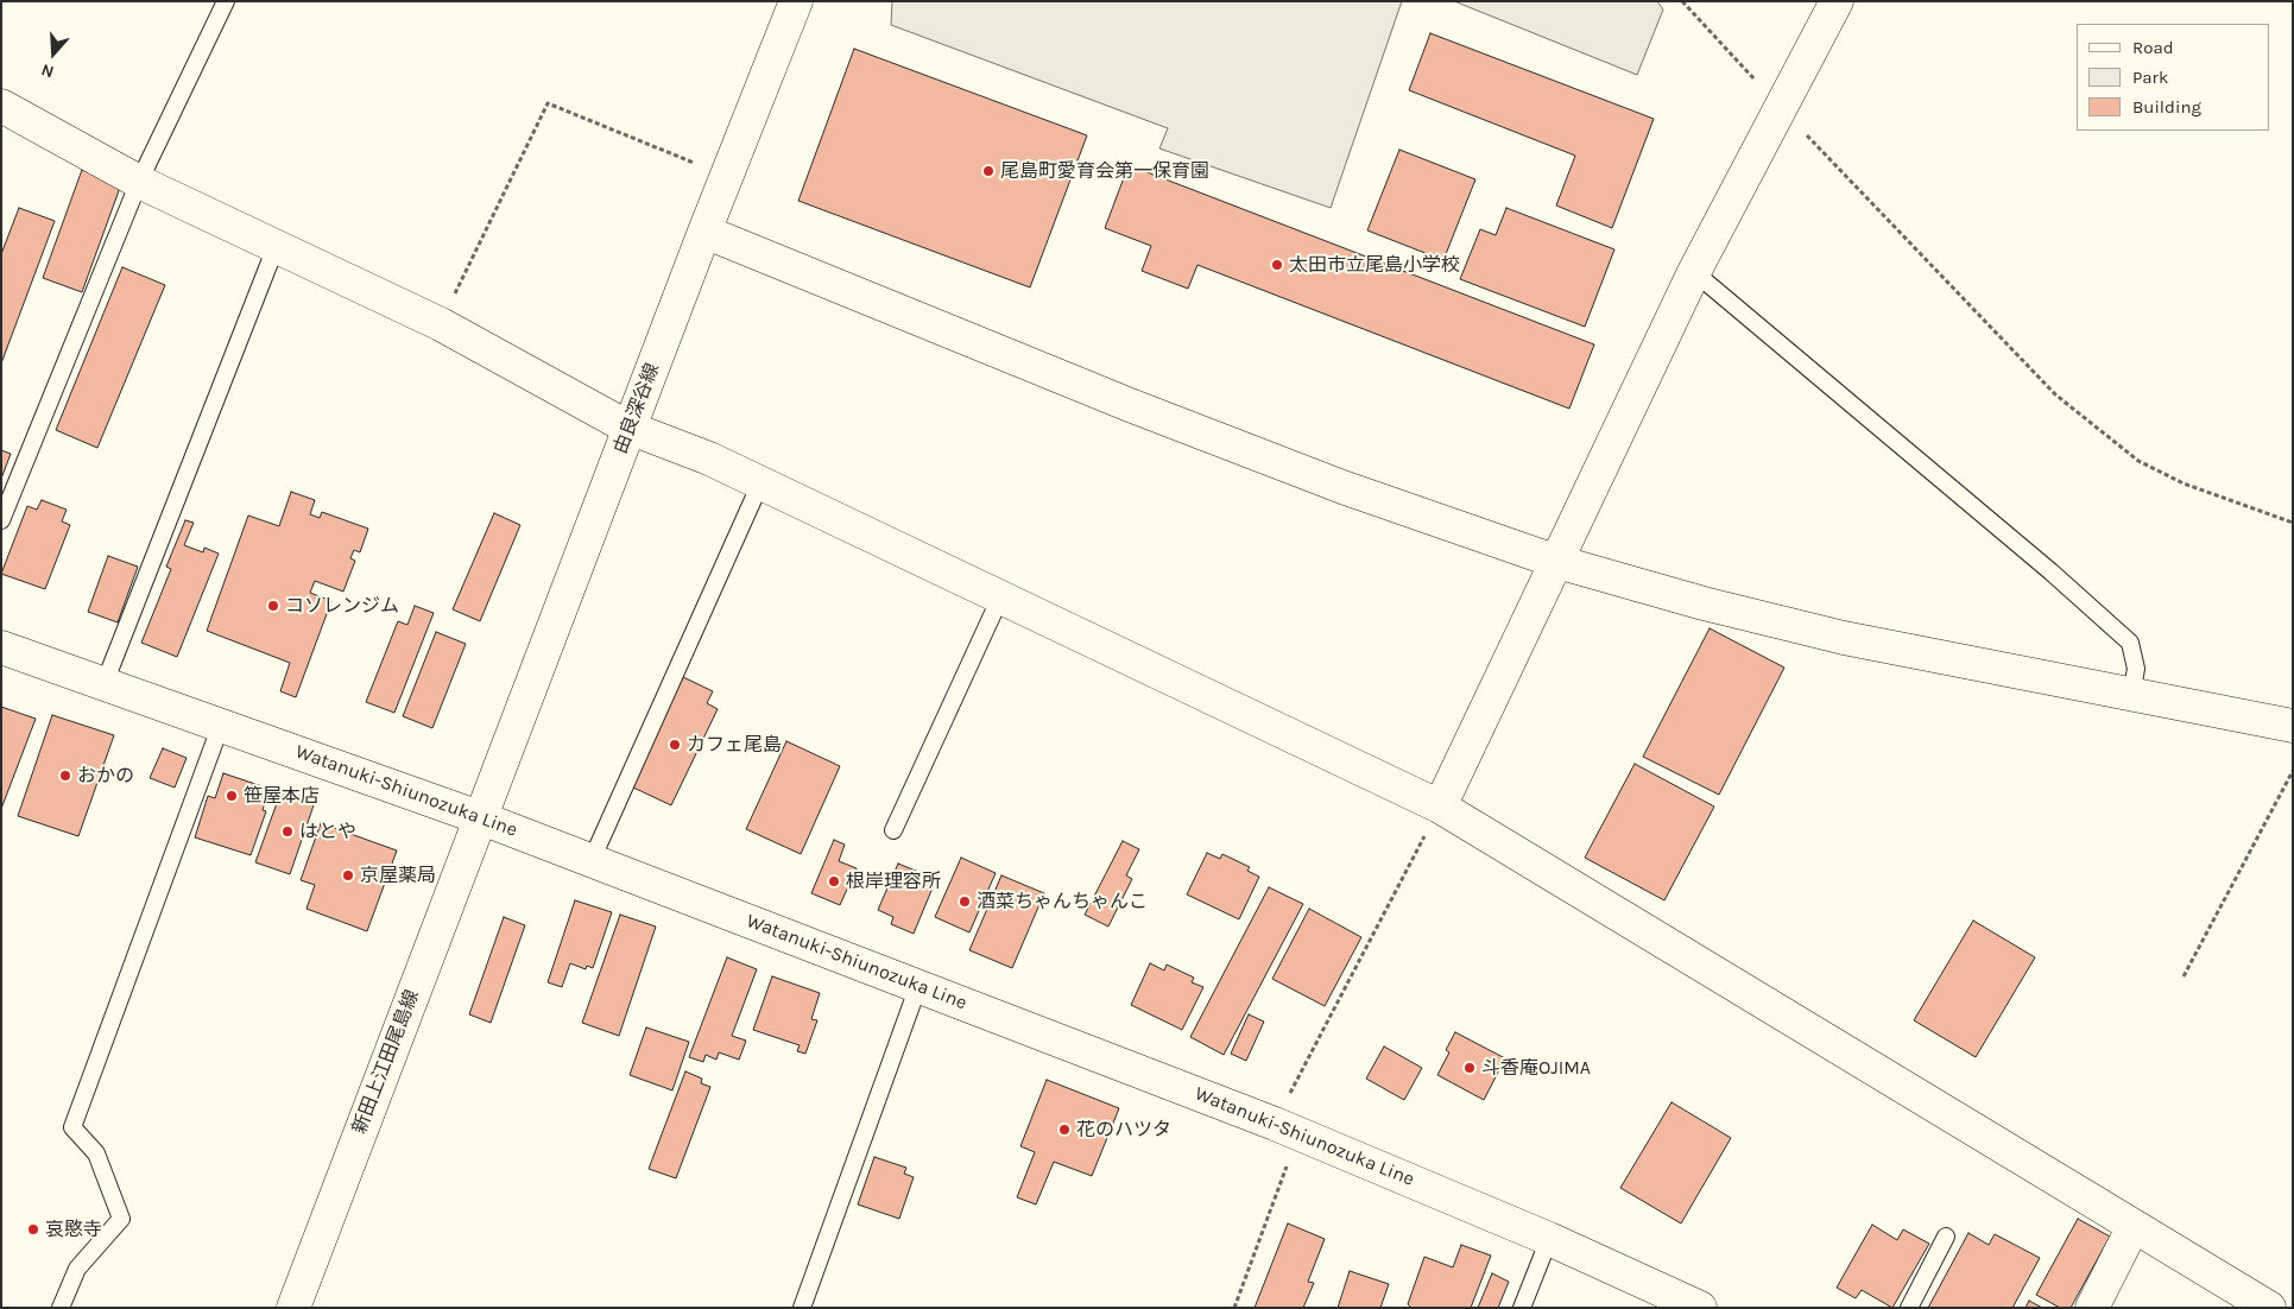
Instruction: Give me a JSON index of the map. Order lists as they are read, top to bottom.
{
  "streets": {
    "street": ["由良深谷線", "Watanuki-Shiunozuka Line", "新田上江田尾島線"]
  },
  "crossings": [
    ["由良深谷線", "Watanuki-Shiunozuka Line"],
    ["由良深谷線", "新田上江田尾島線"],
    ["Watanuki-Shiunozuka Line", "新田上江田尾島線"]
  ],
  "places": [
    "尾島町愛育会第一保育園",
    "太田市立尾島小学校",
    "コソレンジム",
    "カフェ尾島",
    "おかの",
    "笹屋本店",
    "はとや",
    "京屋薬局",
    "根岸理容所",
    "酒菜ちゃんちゃんこ",
    "斗香庵OJIMA",
    "花のハツタ",
    "哀愍寺"
  ],
  "legend": ["Road", "Park", "Building"],
  "north": "bottom"
}
